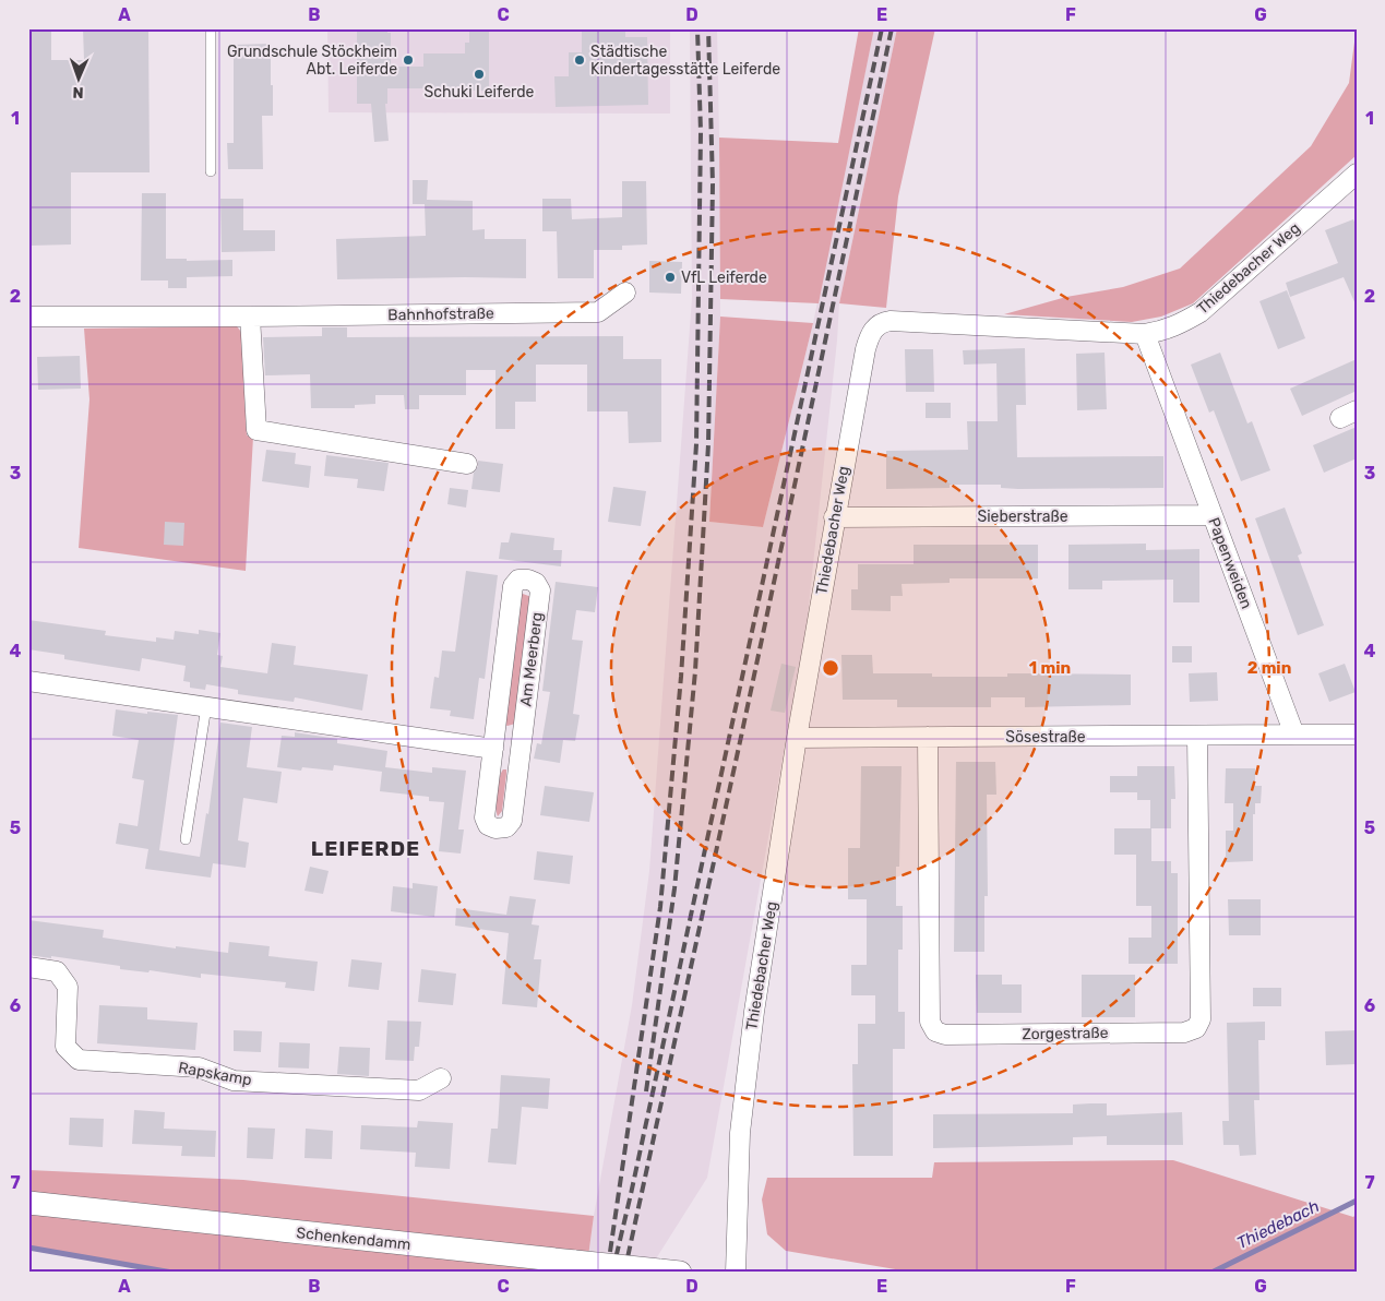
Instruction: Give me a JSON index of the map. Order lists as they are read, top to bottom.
{
  "streets": {
    "street": [
      "Thiedebacher Weg",
      "Bahnhofstraße",
      "Sieberstraße",
      "Papenweiden",
      "Am Meerberg",
      "Sösestraße",
      "Zorgestraße",
      "Rapskamp",
      "Schenkendamm"
    ]
  },
  "crossings": [
    ["Thiedebacher Weg", "Sieberstraße"],
    ["Thiedebacher Weg", "Papenweiden"],
    ["Thiedebacher Weg", "Sösestraße"],
    ["Sieberstraße", "Papenweiden"],
    ["Papenweiden", "Sösestraße"],
    ["Sösestraße", "Zorgestraße"]
  ],
  "districts": ["LEIFERDE"],
  "water": ["Thiedebach"],
  "places": [
    "Grundschule Stöckheim Abt. Leiferde",
    "Städtische Kindertagesstätte Leiferde",
    "Schuki Leiferde",
    "VfL Leiferde"
  ],
  "north": "bottom",
  "grid": {
    "columns": [
      "A",
      "B",
      "C",
      "D",
      "E",
      "F",
      "G"
    ],
    "rows": [
      "1",
      "2",
      "3",
      "4",
      "5",
      "6",
      "7"
    ]
  },
  "rings": ["1 min", "2 min"]
}
